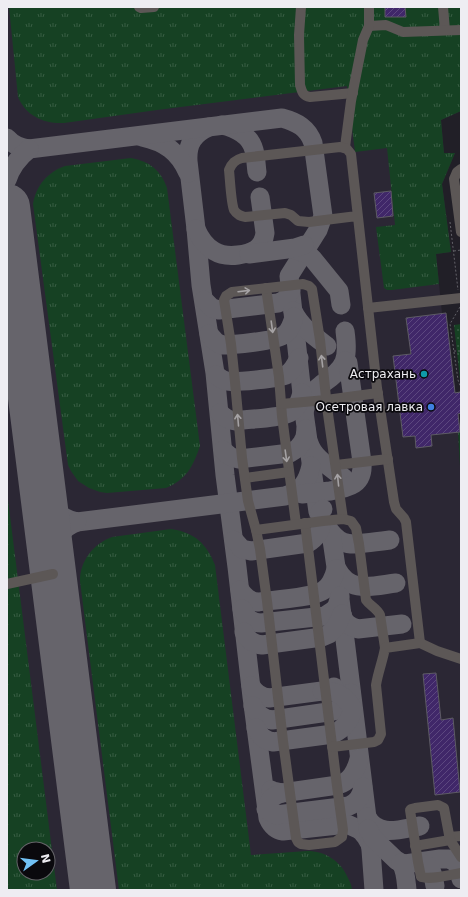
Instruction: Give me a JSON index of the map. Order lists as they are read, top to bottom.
{
  "places": ["Астрахань", "Осетровая лавка"],
  "north": "right"
}
